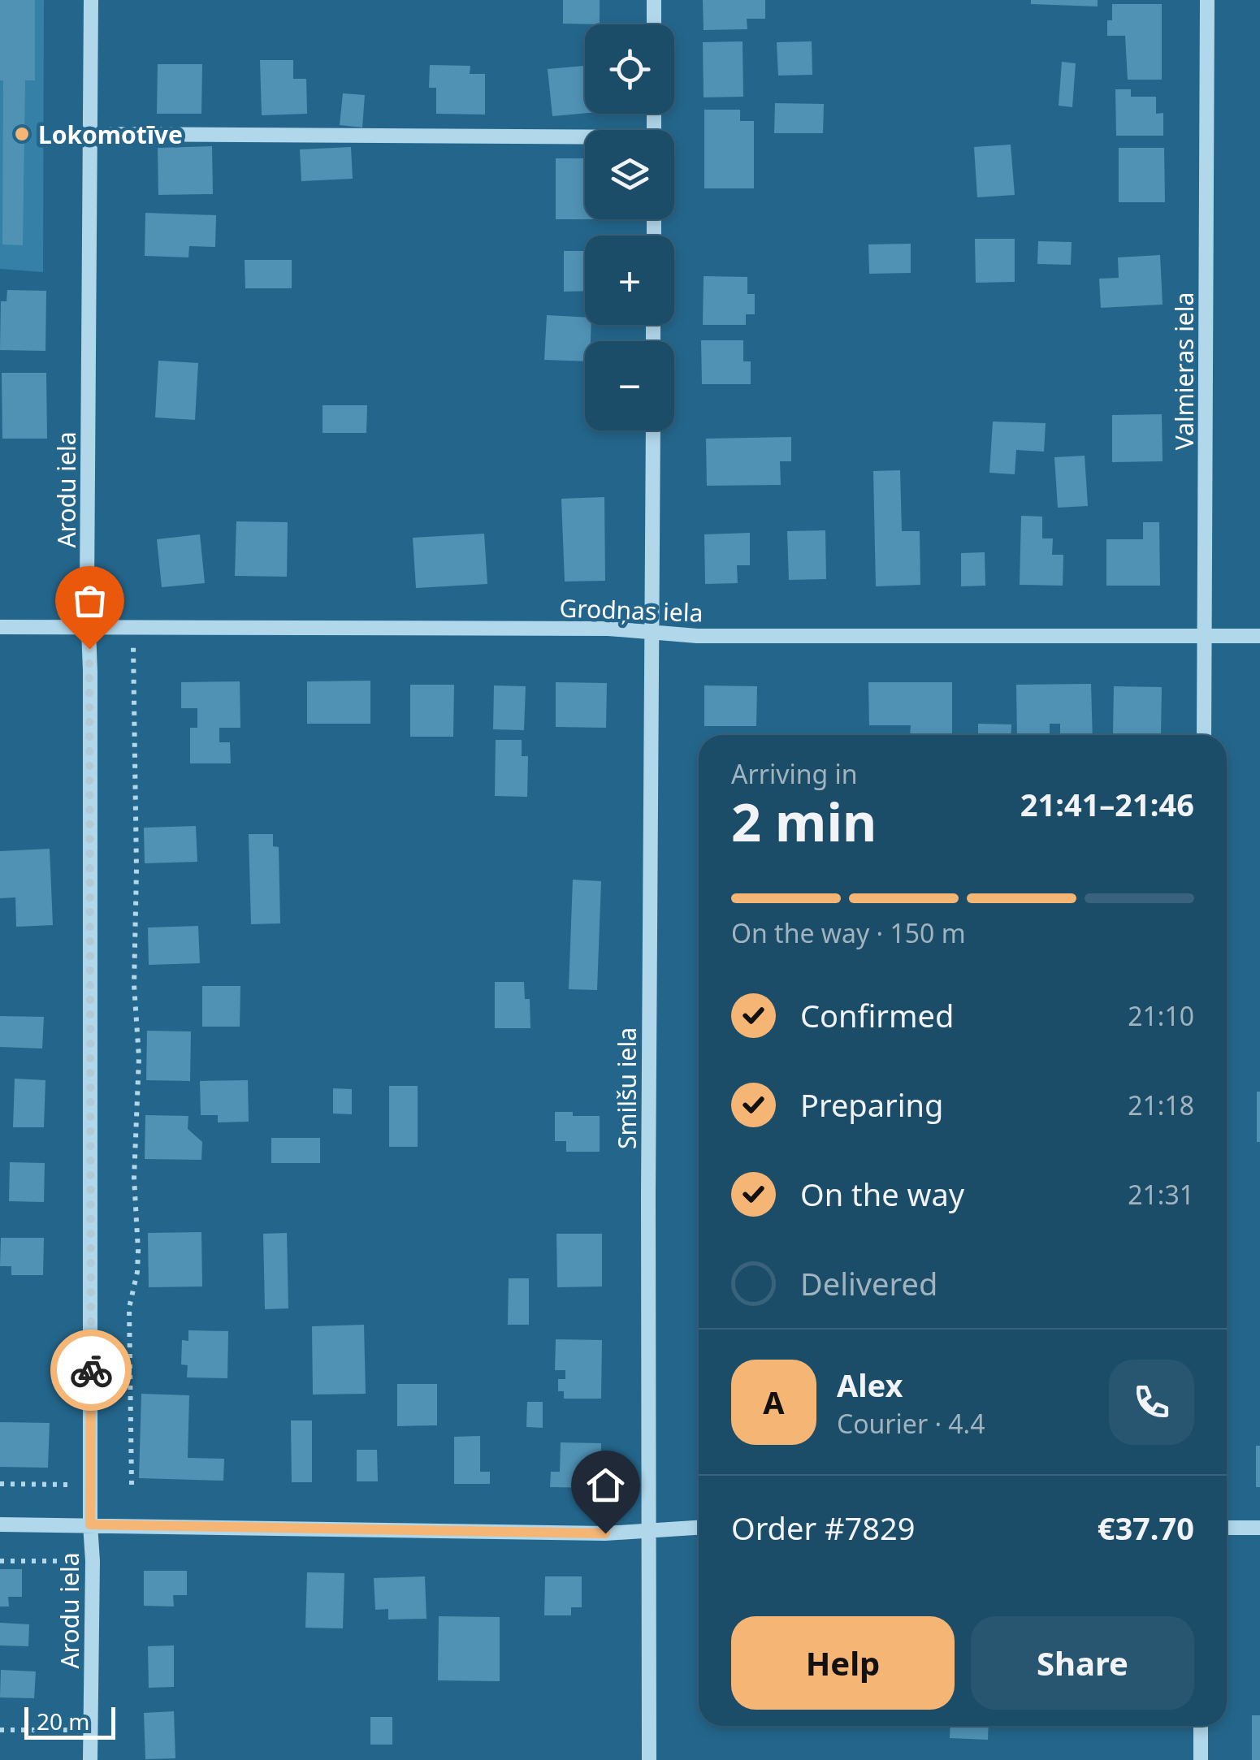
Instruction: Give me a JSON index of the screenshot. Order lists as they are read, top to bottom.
{
  "streets": {
    "street": [
      "Valmieras iela",
      "Arodu iela",
      "Grodņas iela",
      "Smilšu iela"
    ]
  },
  "crossings": [
    ["Valmieras iela", "Grodņas iela"],
    ["Arodu iela", "Grodņas iela"],
    ["Grodņas iela", "Smilšu iela"]
  ],
  "places": ["Lokomotīve"],
  "scale_bar": "20 m",
  "page": {
    "map_buttons": ["+", "−"],
    "heading": ["2 min", "Arriving in", "21:41–21:46"],
    "panel": [
      "Alex",
      "Courier · 4.4",
      "Order #7829",
      "€37.70"
    ],
    "bar": "On the way · 150 m",
    "list": [
      ["Confirmed", "21:10"],
      ["Preparing", "21:18"],
      ["On the way", "21:31"],
      "Delivered"
    ],
    "round": "A",
    "buttons": ["Help", "Share"],
    "scale": "20 m"
  }
}
